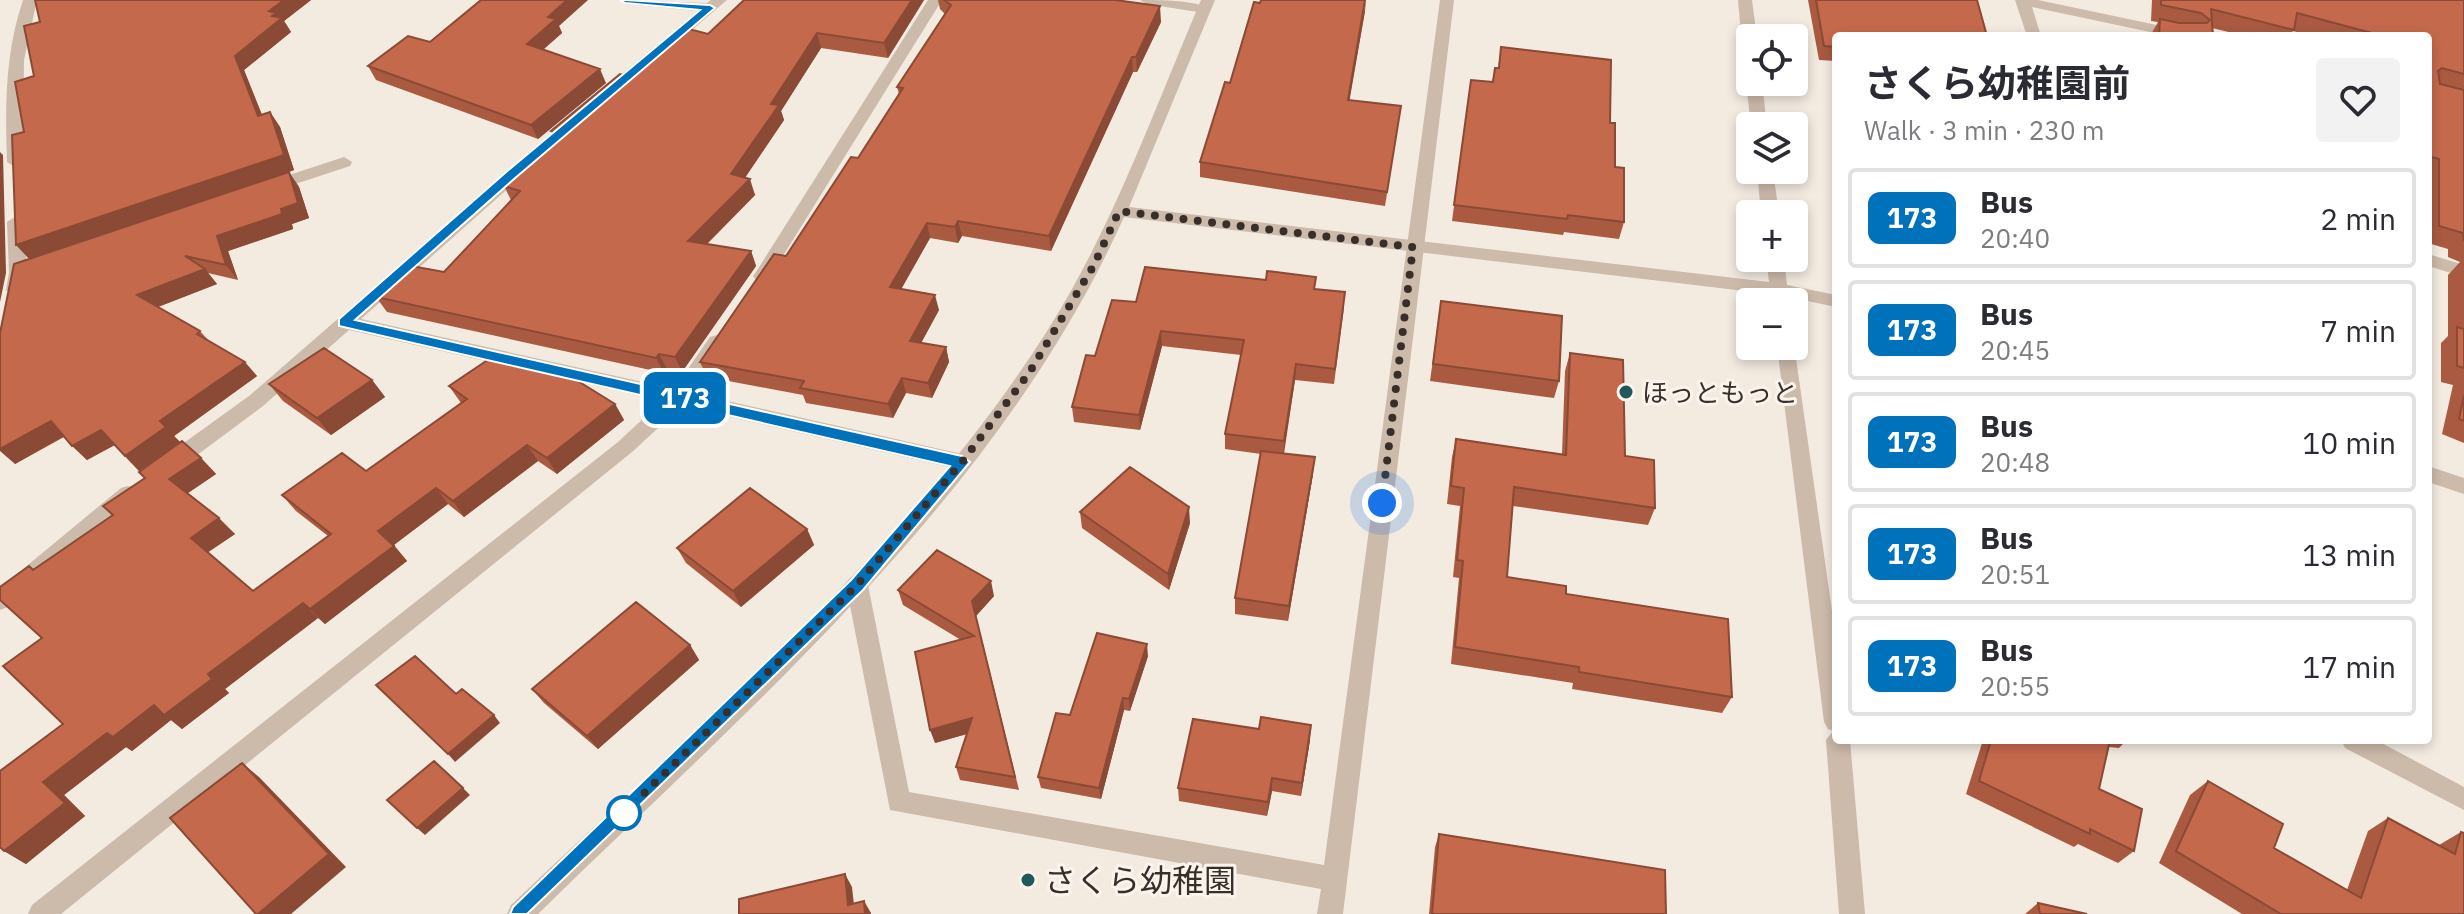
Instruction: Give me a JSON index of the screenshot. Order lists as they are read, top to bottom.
{
  "places": ["ほっともっと", "さくら幼稚園"],
  "lines": ["bus line 173"],
  "page": {
    "on_map": "173",
    "map_buttons": ["+", "−"],
    "heading": ["さくら幼稚園前", "Walk · 3 min · 230 m"],
    "list": [
      {
        "mark": "173",
        "name": "Bus",
        "note": "20:40",
        "value": "2 min"
      },
      {
        "mark": "173",
        "name": "Bus",
        "note": "20:45",
        "value": "7 min"
      },
      {
        "mark": "173",
        "name": "Bus",
        "note": "20:48",
        "value": "10 min"
      },
      {
        "mark": "173",
        "name": "Bus",
        "note": "20:51",
        "value": "13 min"
      },
      {
        "mark": "173",
        "name": "Bus",
        "note": "20:55",
        "value": "17 min"
      }
    ]
  }
}
